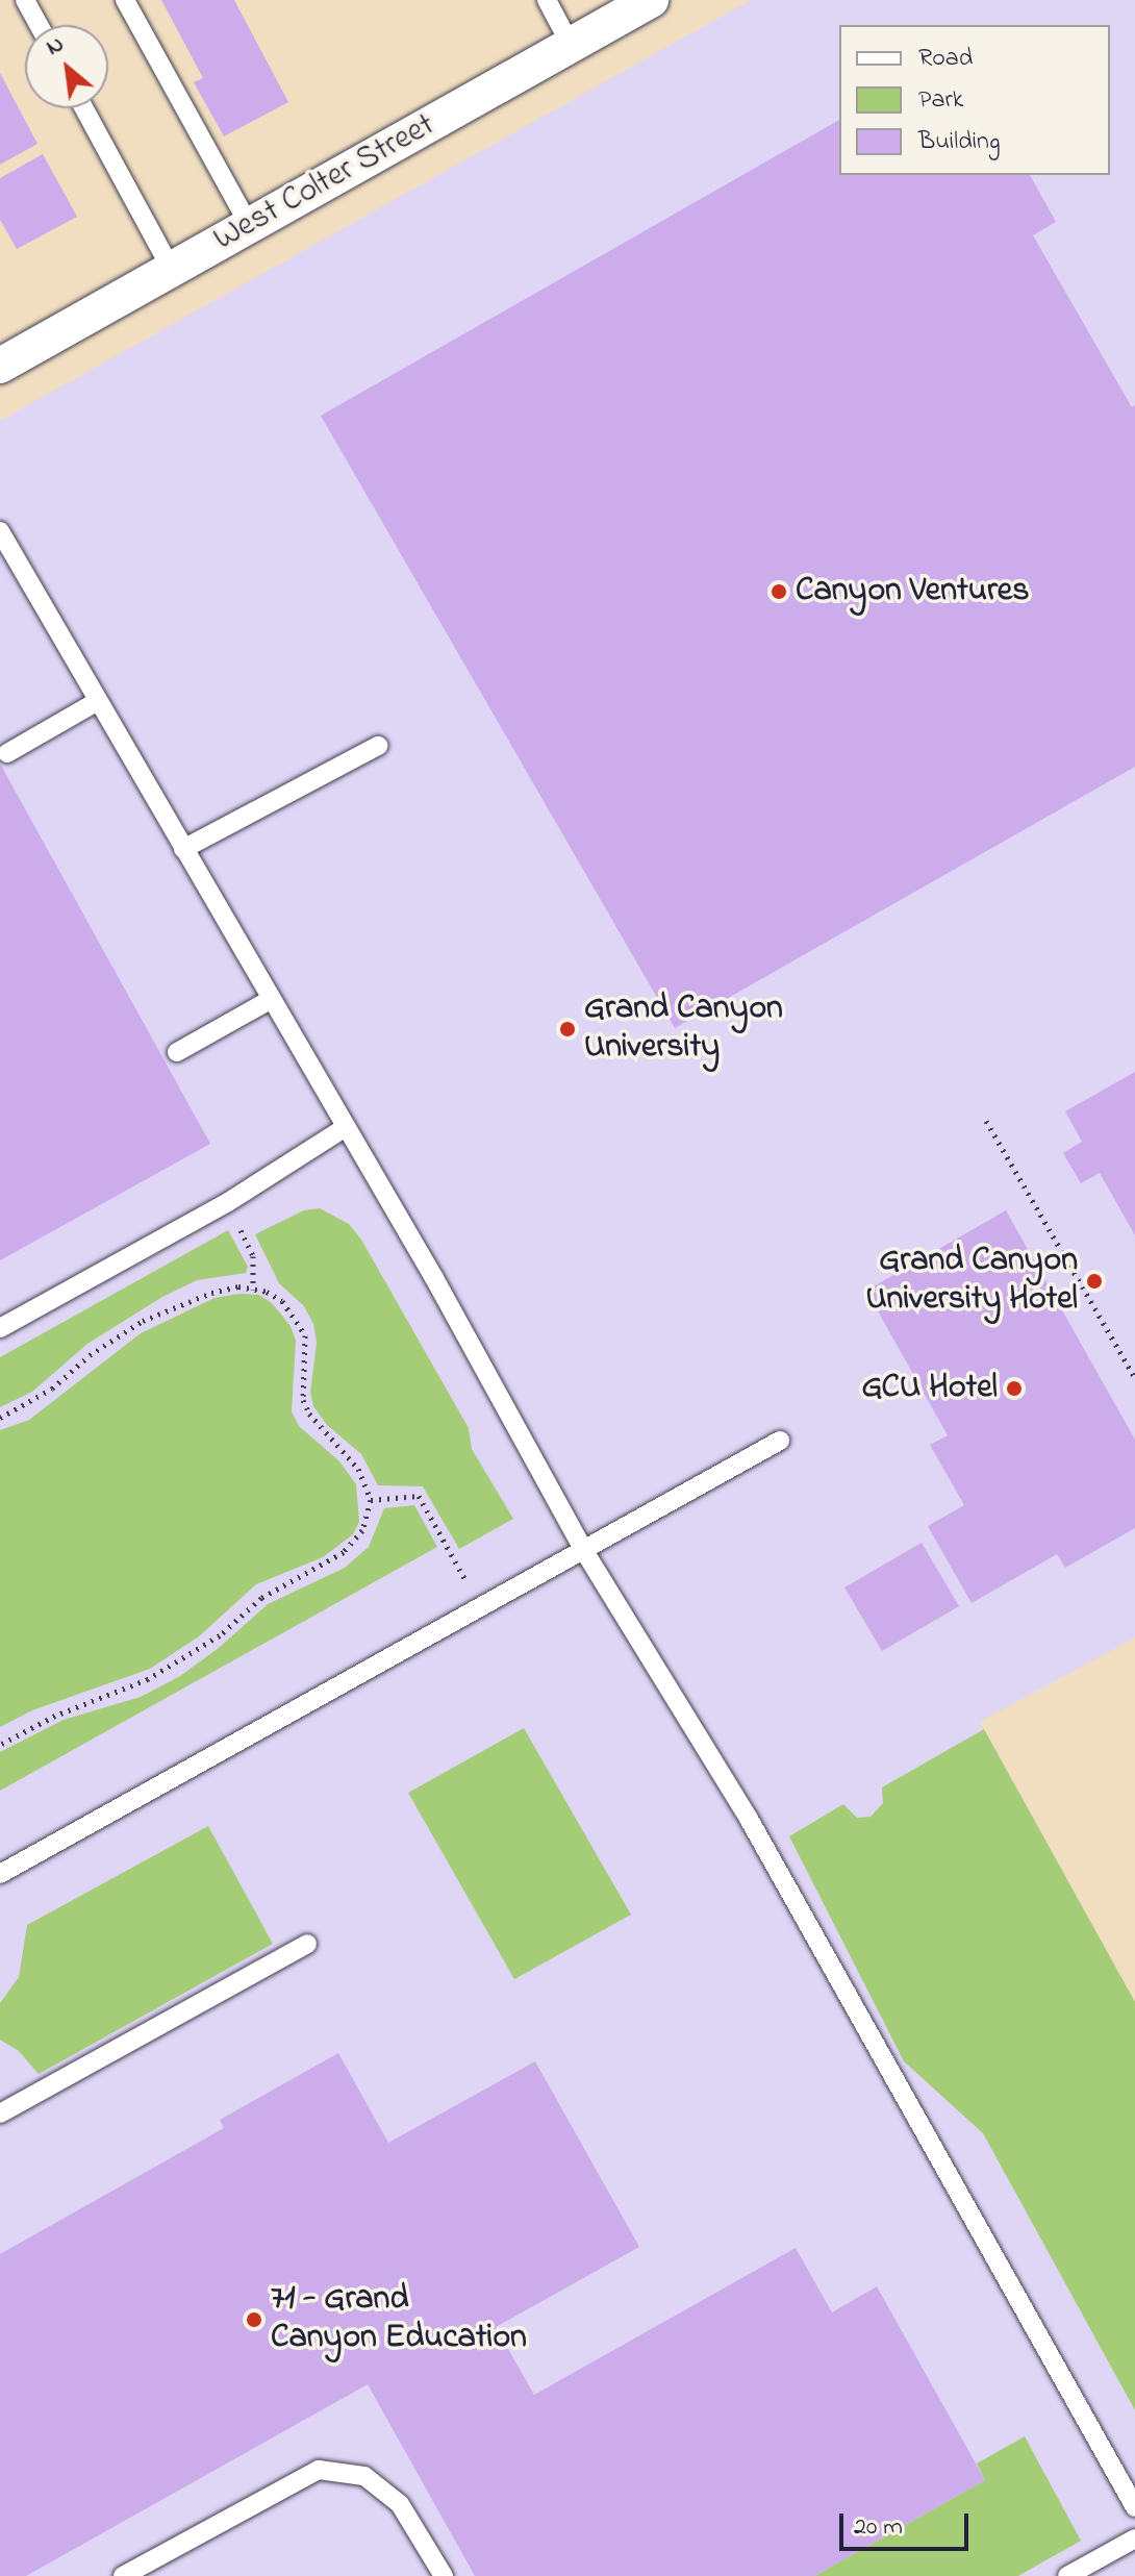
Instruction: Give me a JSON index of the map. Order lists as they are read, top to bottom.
{
  "streets": {
    "street": ["West Colter Street"]
  },
  "places": [
    "Canyon Ventures",
    "Grand Canyon University",
    "Grand Canyon University Hotel",
    "GCU Hotel",
    "71 - Grand Canyon Education"
  ],
  "legend": ["Road", "Park", "Building"],
  "scale_bar": "20 m",
  "north": "top left"
}
